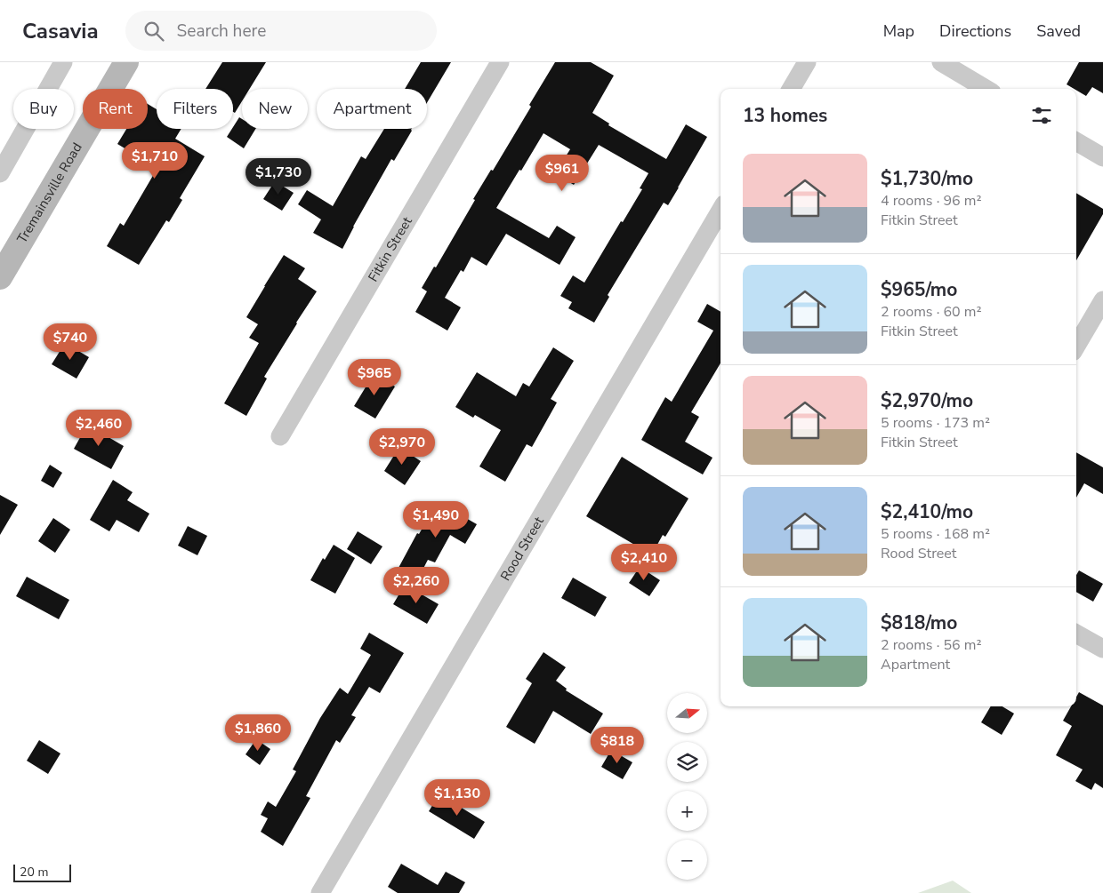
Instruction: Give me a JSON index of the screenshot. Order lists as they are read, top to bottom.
{
  "streets": {
    "street": ["Tremainsville Road", "Fitkin Street", "Rood Street"]
  },
  "scale_bar": "20 m",
  "north": "right",
  "page": {
    "header": "Casavia",
    "search": "Search here",
    "nav": ["Map", "Directions", "Saved"],
    "chip": [
      "Buy",
      "Rent",
      "Filters",
      "New",
      "Apartment"
    ],
    "heading": "13 homes",
    "price": [
      "$1,710",
      "$961",
      "$1,730",
      "$740",
      "$965",
      "$2,460",
      "$2,970",
      "$1,490",
      "$2,410",
      "$2,260",
      "$1,860",
      "$818",
      "$1,130"
    ],
    "list": [
      {
        "name": "$1,730/mo",
        "note": "4 rooms · 96 m² · Fitkin Street"
      },
      {
        "name": "$965/mo",
        "note": "2 rooms · 60 m² · Fitkin Street"
      },
      {
        "name": "$2,970/mo",
        "note": "5 rooms · 173 m² · Fitkin Street"
      },
      {
        "name": "$2,410/mo",
        "note": "5 rooms · 168 m² · Rood Street"
      },
      {
        "name": "$818/mo",
        "note": "2 rooms · 56 m² · Apartment"
      }
    ],
    "map_buttons": ["+", "−"],
    "scale": "20 m"
  }
}
